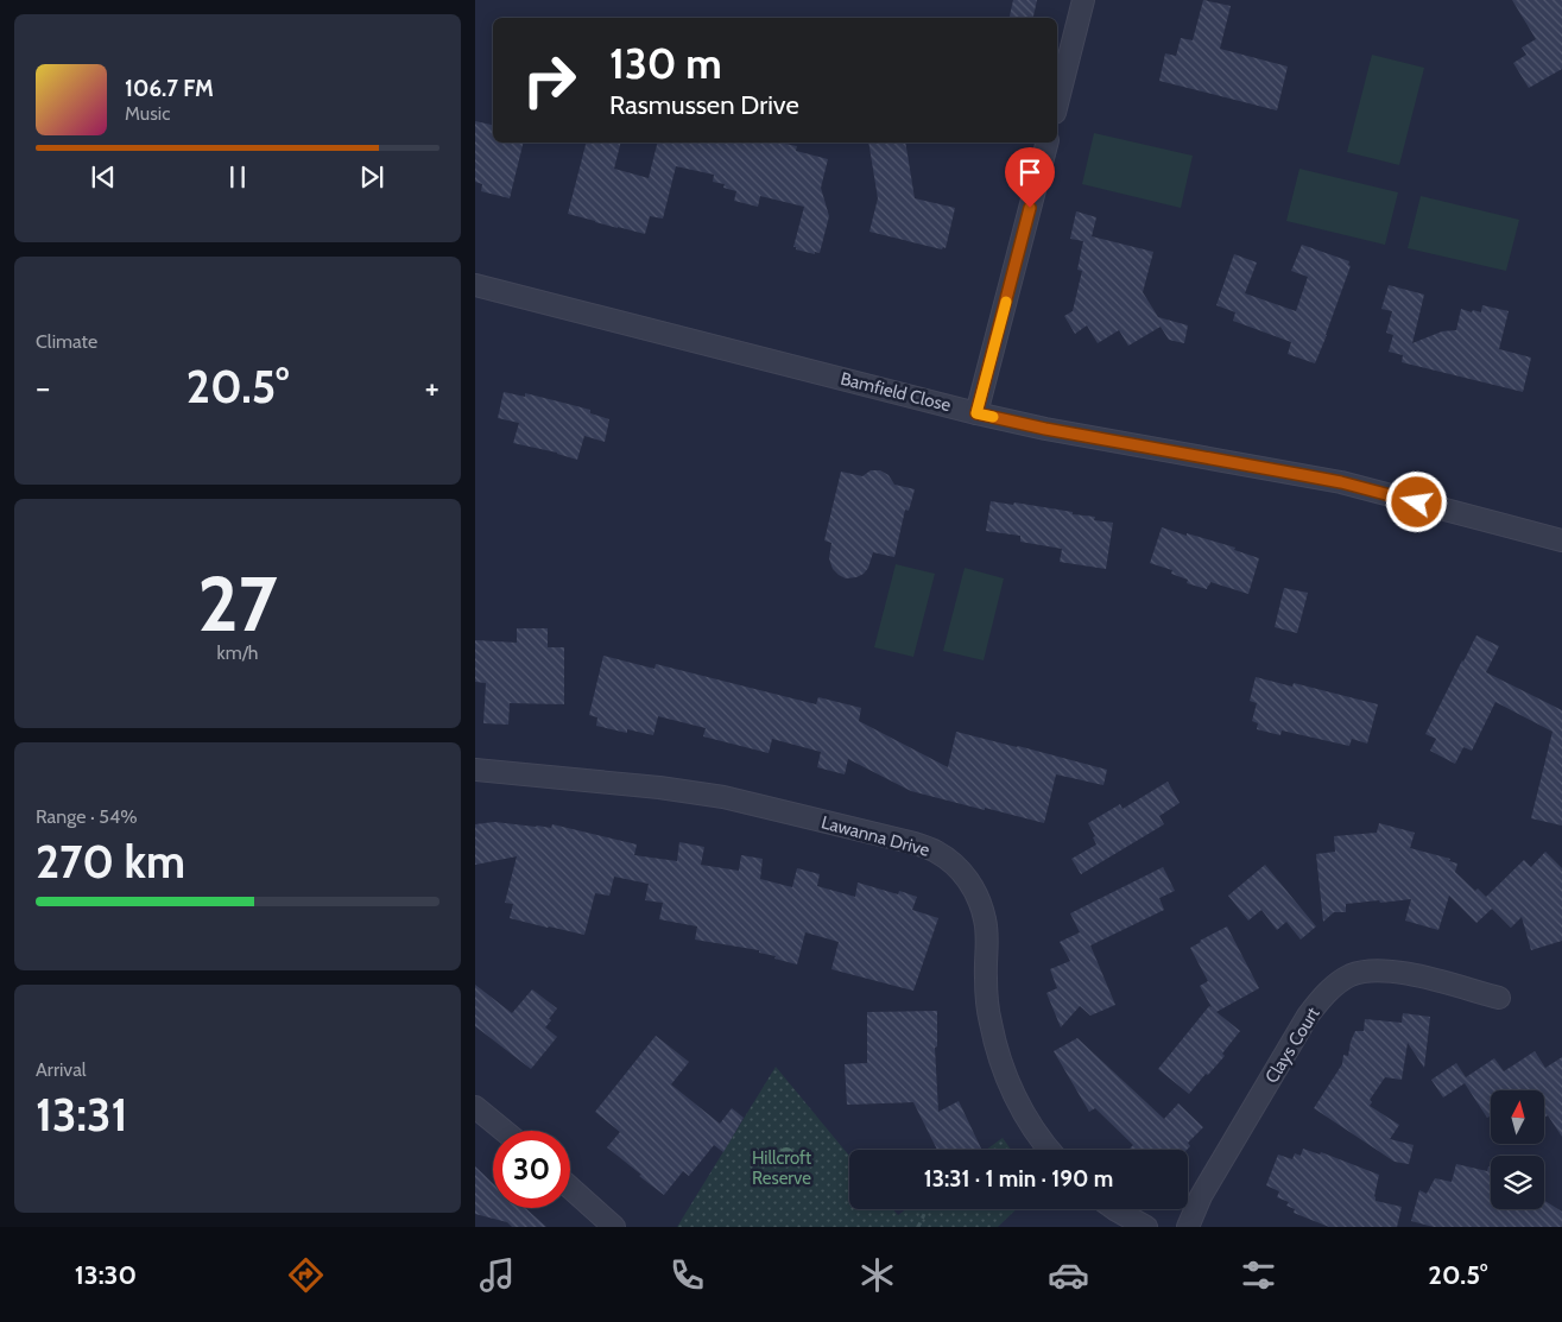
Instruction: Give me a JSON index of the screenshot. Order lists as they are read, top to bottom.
{
  "streets": {
    "street": ["Bamfield Close", "Lawanna Drive", "Clays Court"]
  },
  "parks": ["Hillcroft Reserve"],
  "north": "top",
  "page": {
    "turn": ["130 m", "Rasmussen Drive"],
    "song": ["106.7 FM", "Music"],
    "tile": [
      "Climate",
      ["27", "km/h"],
      ["Range · 54%", "270 km"],
      ["Arrival", "13:31"]
    ],
    "heat": ["−", "20.5°", "+"],
    "limit": "30",
    "trip": "13:31 · 1 min · 190 m",
    "tabs": ["13:30", "20.5°"]
  }
}
